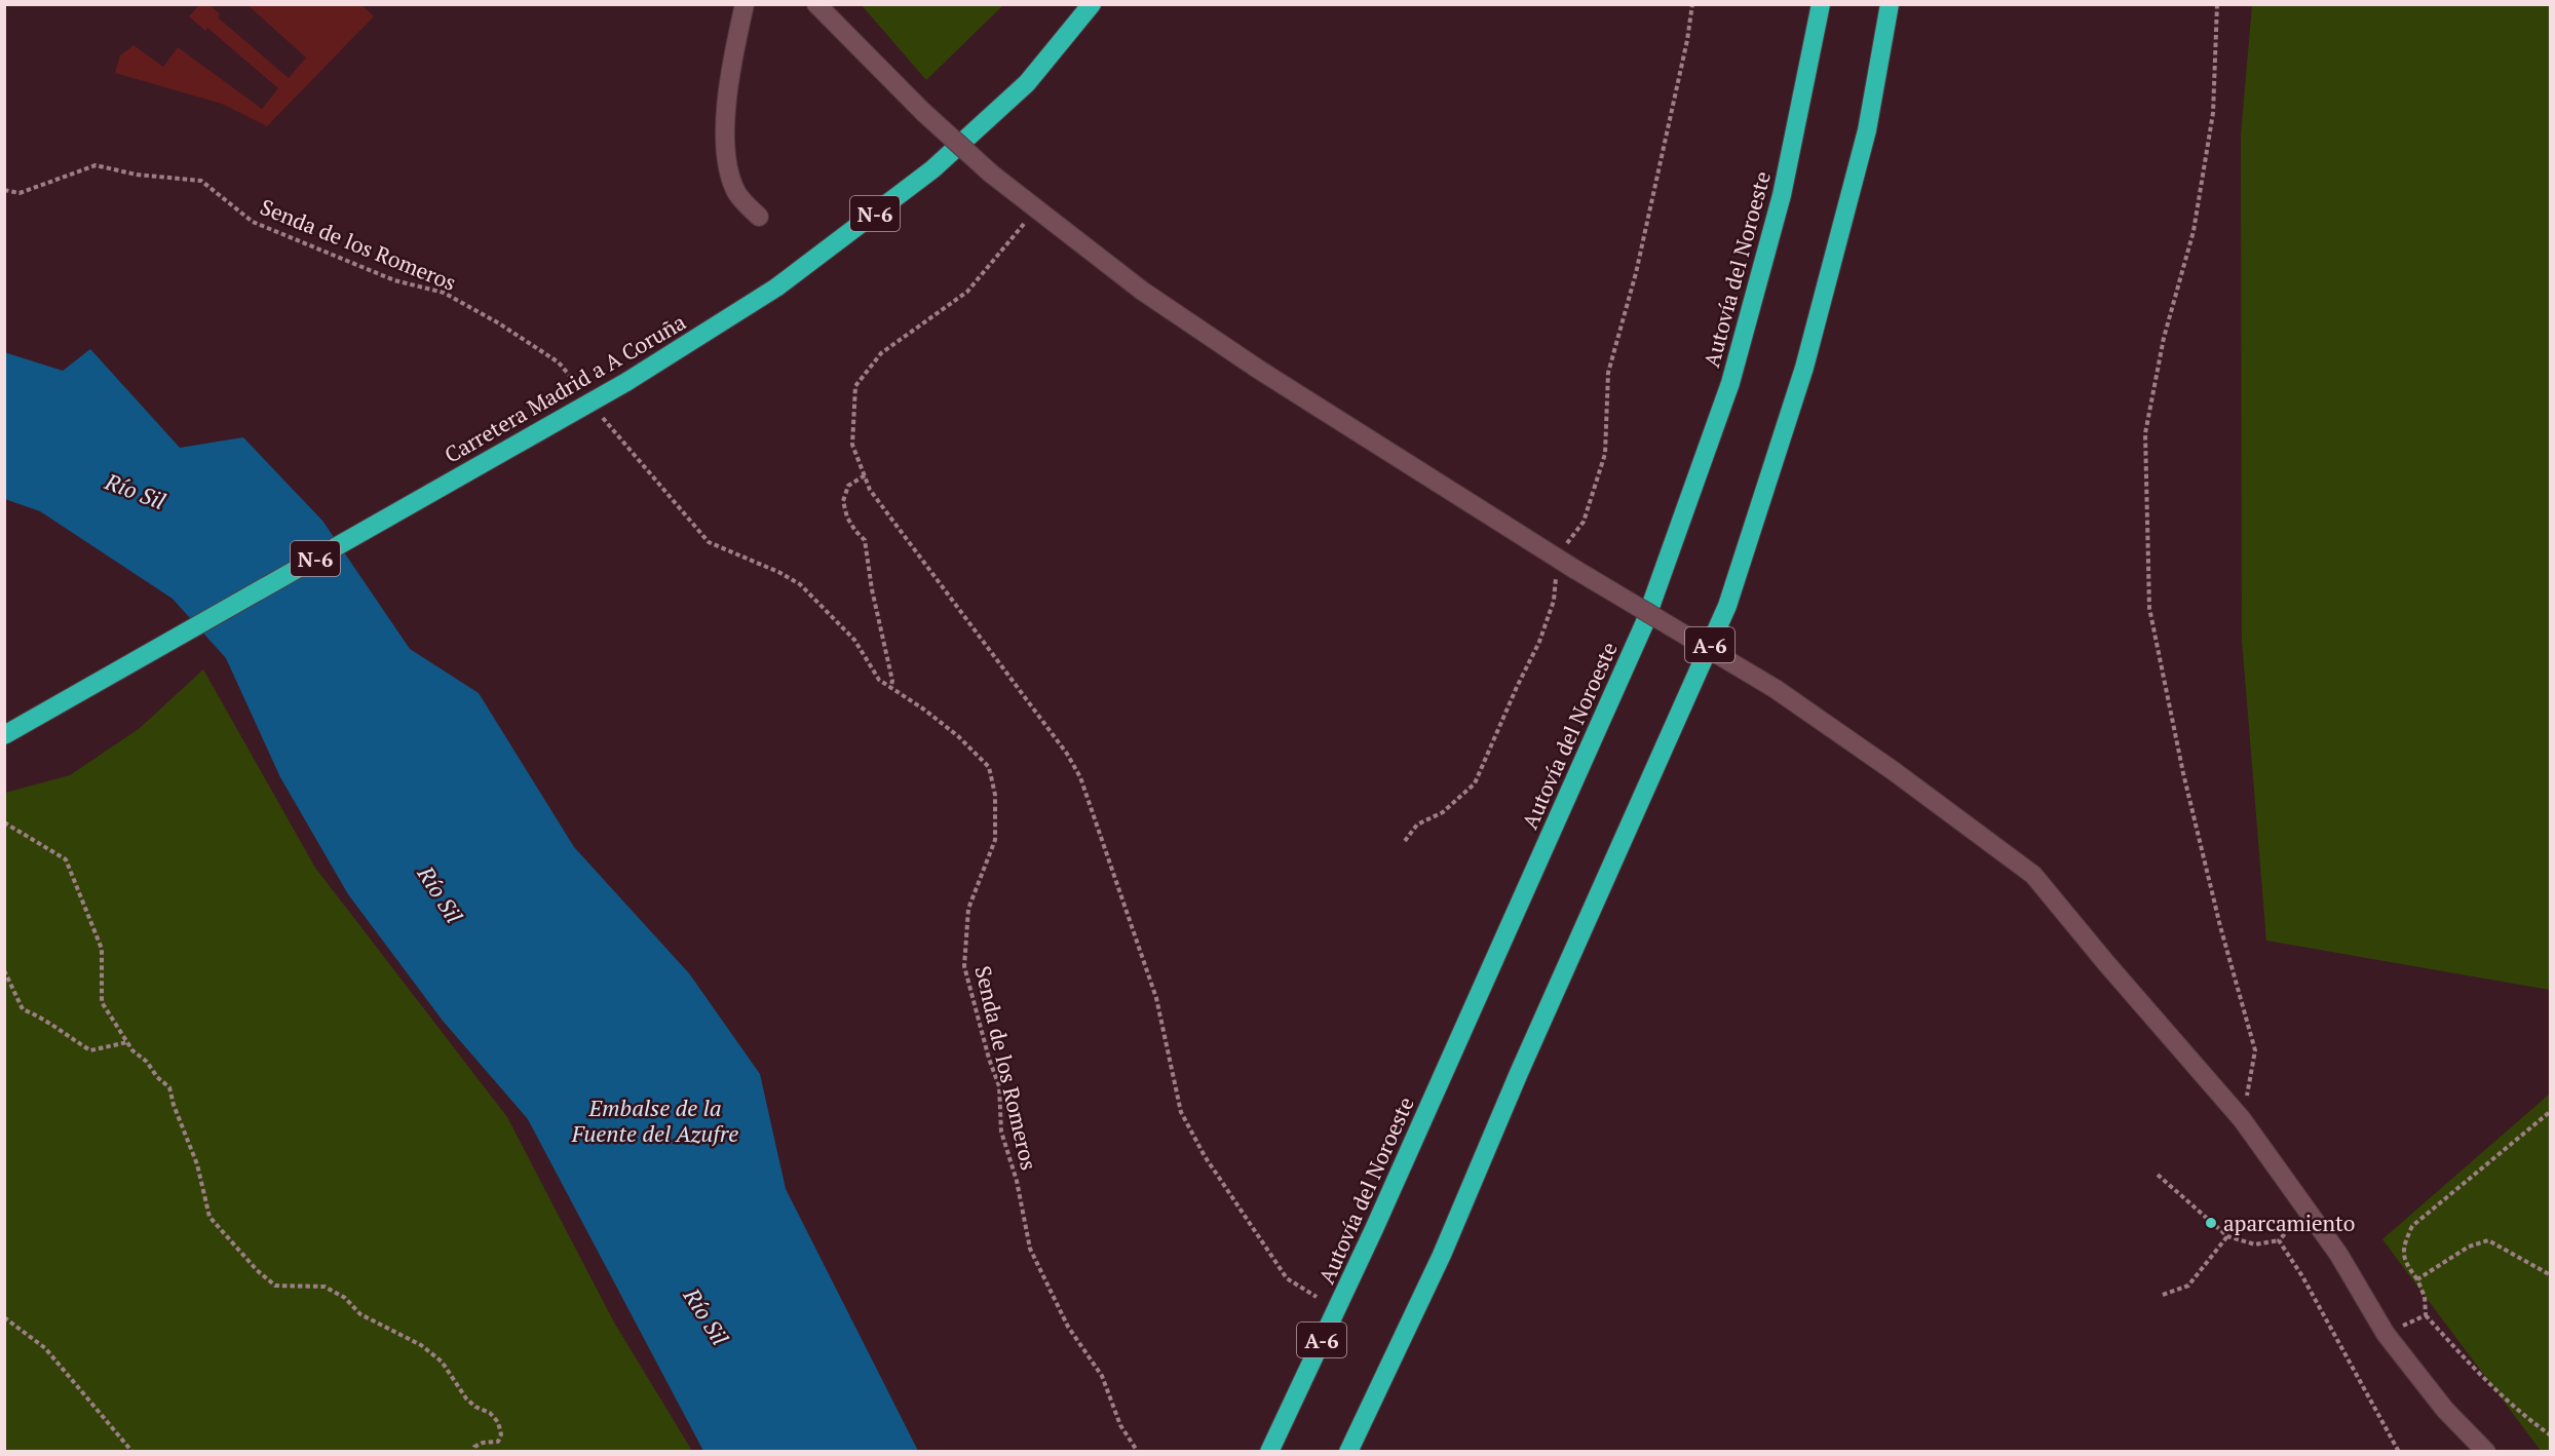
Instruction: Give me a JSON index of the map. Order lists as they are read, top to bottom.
{
  "streets": {
    "highway": [
      "N-6",
      "Autovía del Noroeste",
      "Carretera Madrid a A Coruña",
      "A-6"
    ],
    "path": ["Senda de los Romeros"]
  },
  "water": ["Río Sil", "Embalse de la Fuente del Azufre"],
  "places": ["aparcamiento"]
}
